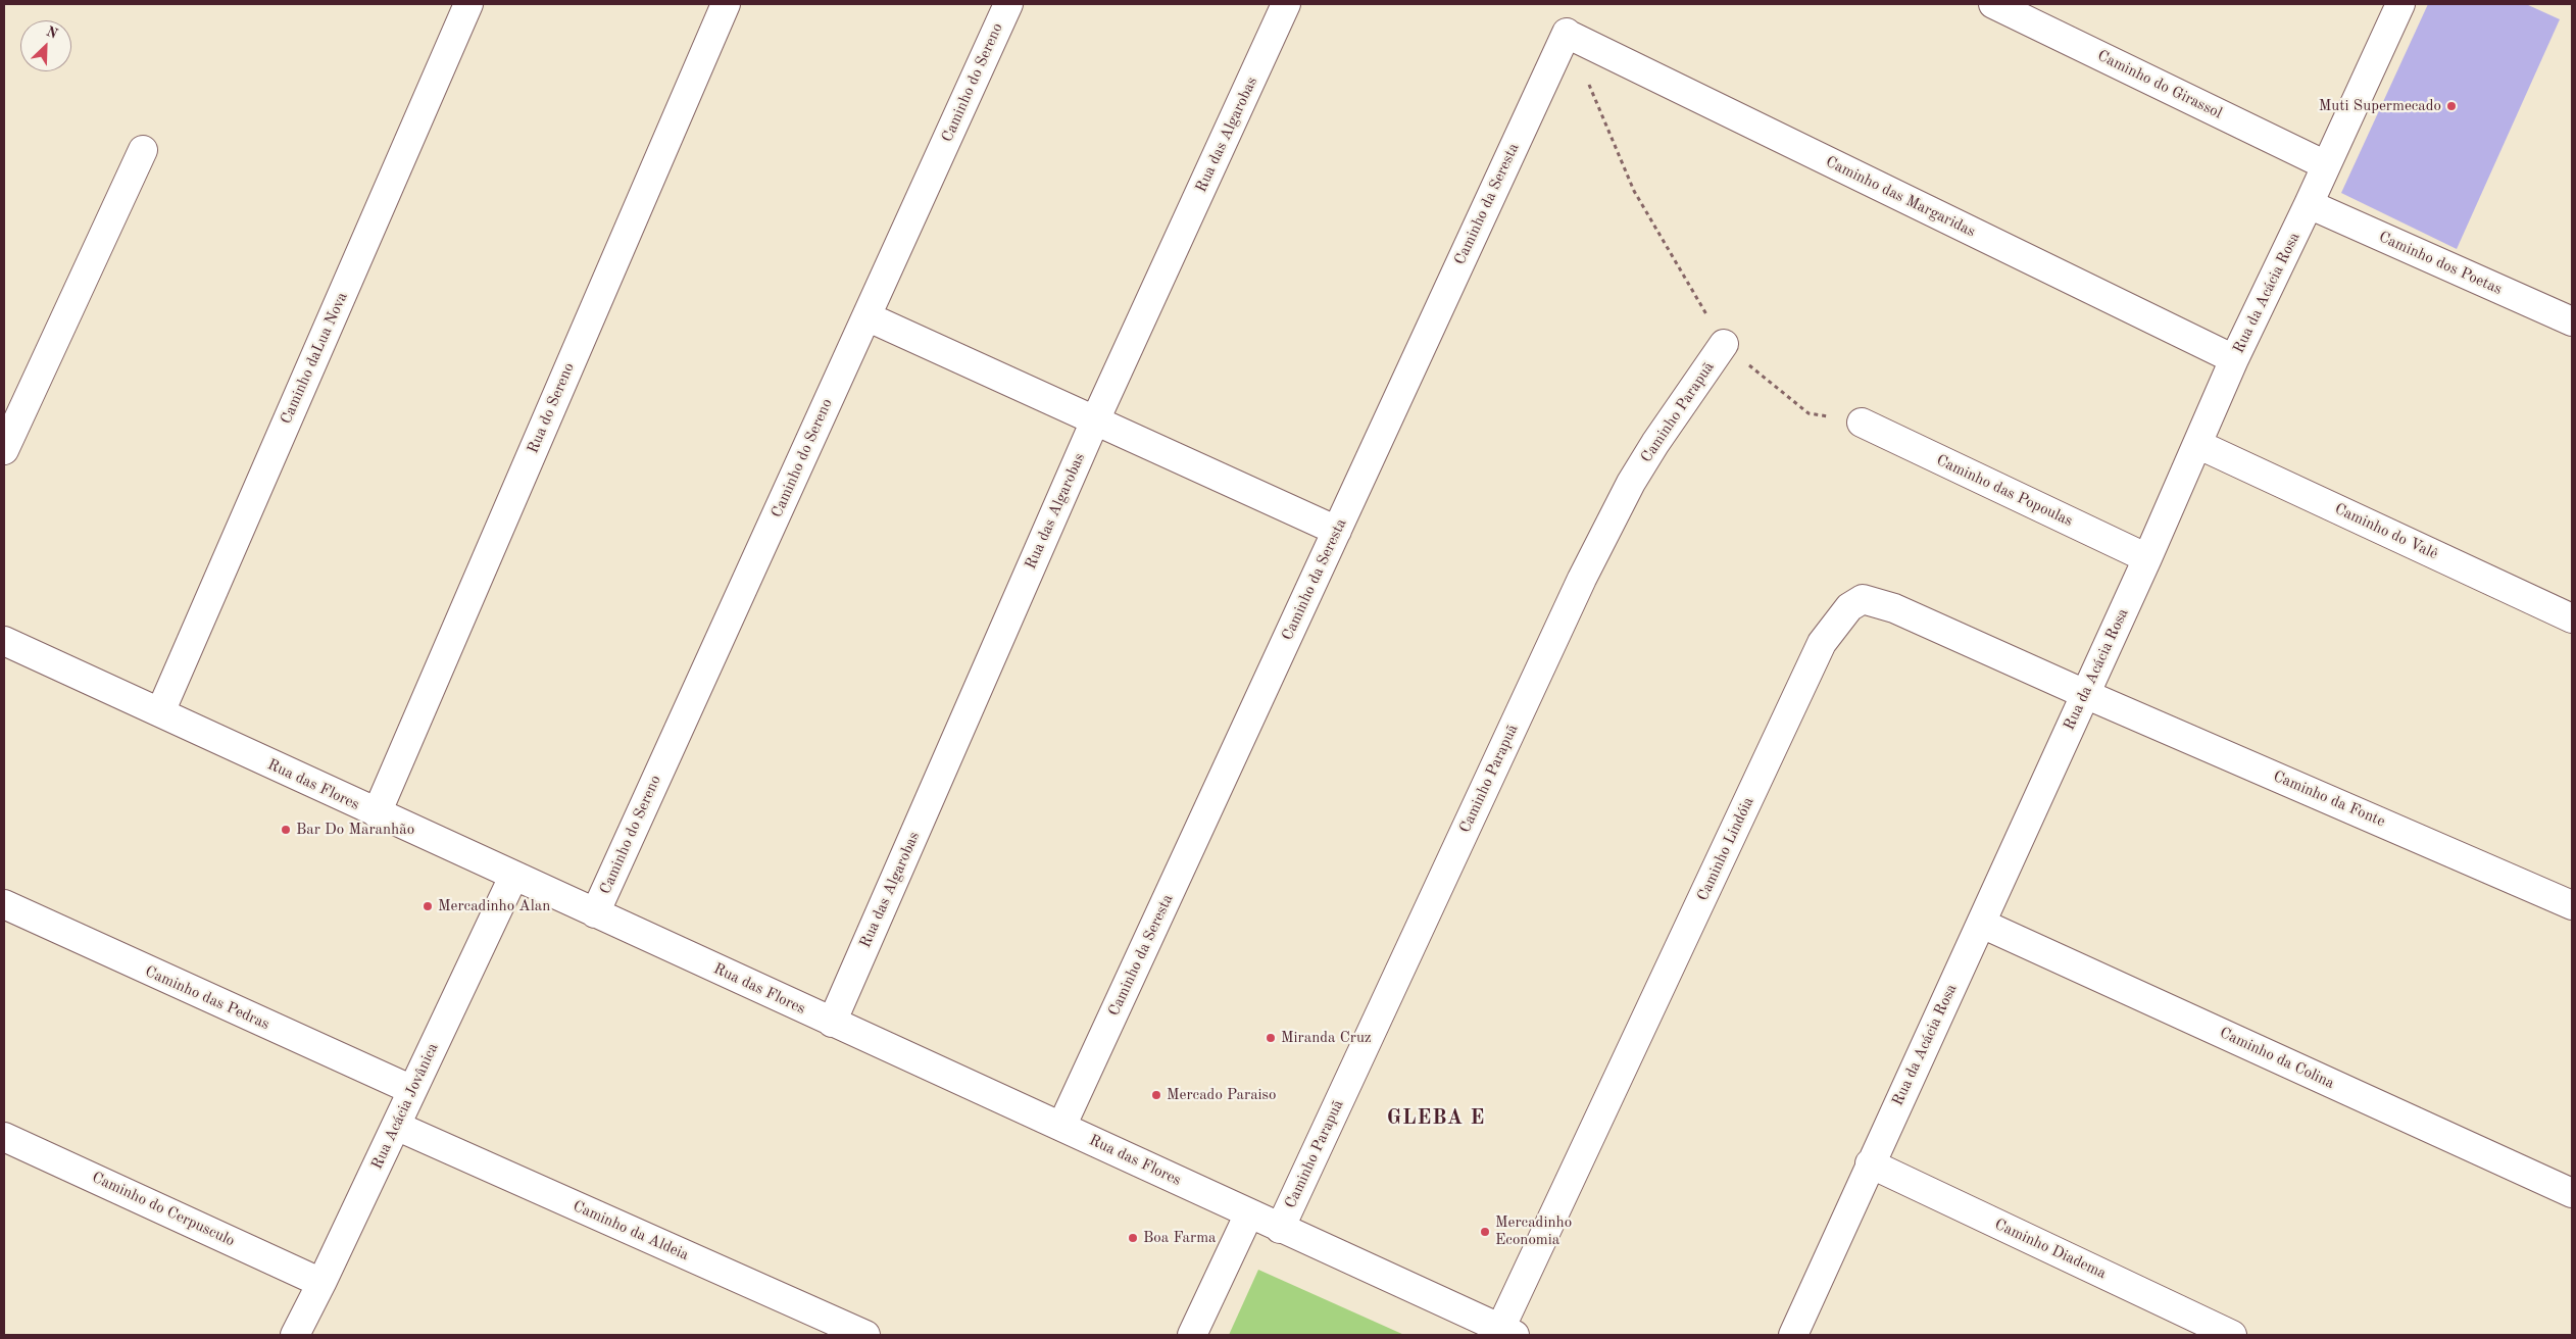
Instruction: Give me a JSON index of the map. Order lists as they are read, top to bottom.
{
  "streets": {
    "street": [
      "Caminho do Sereno",
      "Caminho do Girassol",
      "Rua das Algarobas",
      "Caminho das Margaridas",
      "Caminho da Seresta",
      "Caminho dos Poetas",
      "Rua da Acácia Rosa",
      "Caminho daLua Nova",
      "Rua do Sereno",
      "Caminho Parapuã",
      "Caminho das Popoulas",
      "Caminho do Valê",
      "Rua das Flores",
      "Caminho da Fonte",
      "Caminho Lindóia",
      "Caminho das Pedras",
      "Caminho da Colina",
      "Rua Acácia Jovânica",
      "Caminho do Cerpusculo",
      "Caminho da Aldeia",
      "Caminho Diadema"
    ]
  },
  "crossings": [
    ["Caminho do Sereno", "Rua das Flores"],
    ["Caminho do Girassol", "Rua da Acácia Rosa"],
    ["Rua das Algarobas", "Rua das Flores"],
    ["Caminho das Margaridas", "Caminho da Seresta"],
    ["Caminho das Margaridas", "Rua da Acácia Rosa"],
    ["Caminho da Seresta", "Rua das Flores"],
    ["Caminho dos Poetas", "Rua da Acácia Rosa"],
    ["Rua da Acácia Rosa", "Caminho das Popoulas"],
    ["Rua da Acácia Rosa", "Caminho do Valê"],
    ["Rua da Acácia Rosa", "Caminho da Fonte"],
    ["Rua da Acácia Rosa", "Caminho Lindóia"],
    ["Rua da Acácia Rosa", "Caminho da Colina"],
    ["Rua da Acácia Rosa", "Caminho Diadema"],
    ["Caminho daLua Nova", "Rua das Flores"],
    ["Rua do Sereno", "Rua das Flores"],
    ["Caminho Parapuã", "Rua das Flores"],
    ["Rua das Flores", "Caminho Lindóia"],
    ["Rua das Flores", "Rua Acácia Jovânica"],
    ["Caminho da Fonte", "Caminho Lindóia"],
    ["Caminho das Pedras", "Rua Acácia Jovânica"],
    ["Rua Acácia Jovânica", "Caminho do Cerpusculo"],
    ["Rua Acácia Jovânica", "Caminho da Aldeia"]
  ],
  "districts": ["GLEBA E"],
  "places": [
    "Muti Supermecado",
    "Bar Do Maranhão",
    "Mercadinho Alan",
    "Miranda Cruz",
    "Mercado Paraiso",
    "Mercadinho Economia",
    "Boa Farma"
  ],
  "north": "top right"
}
